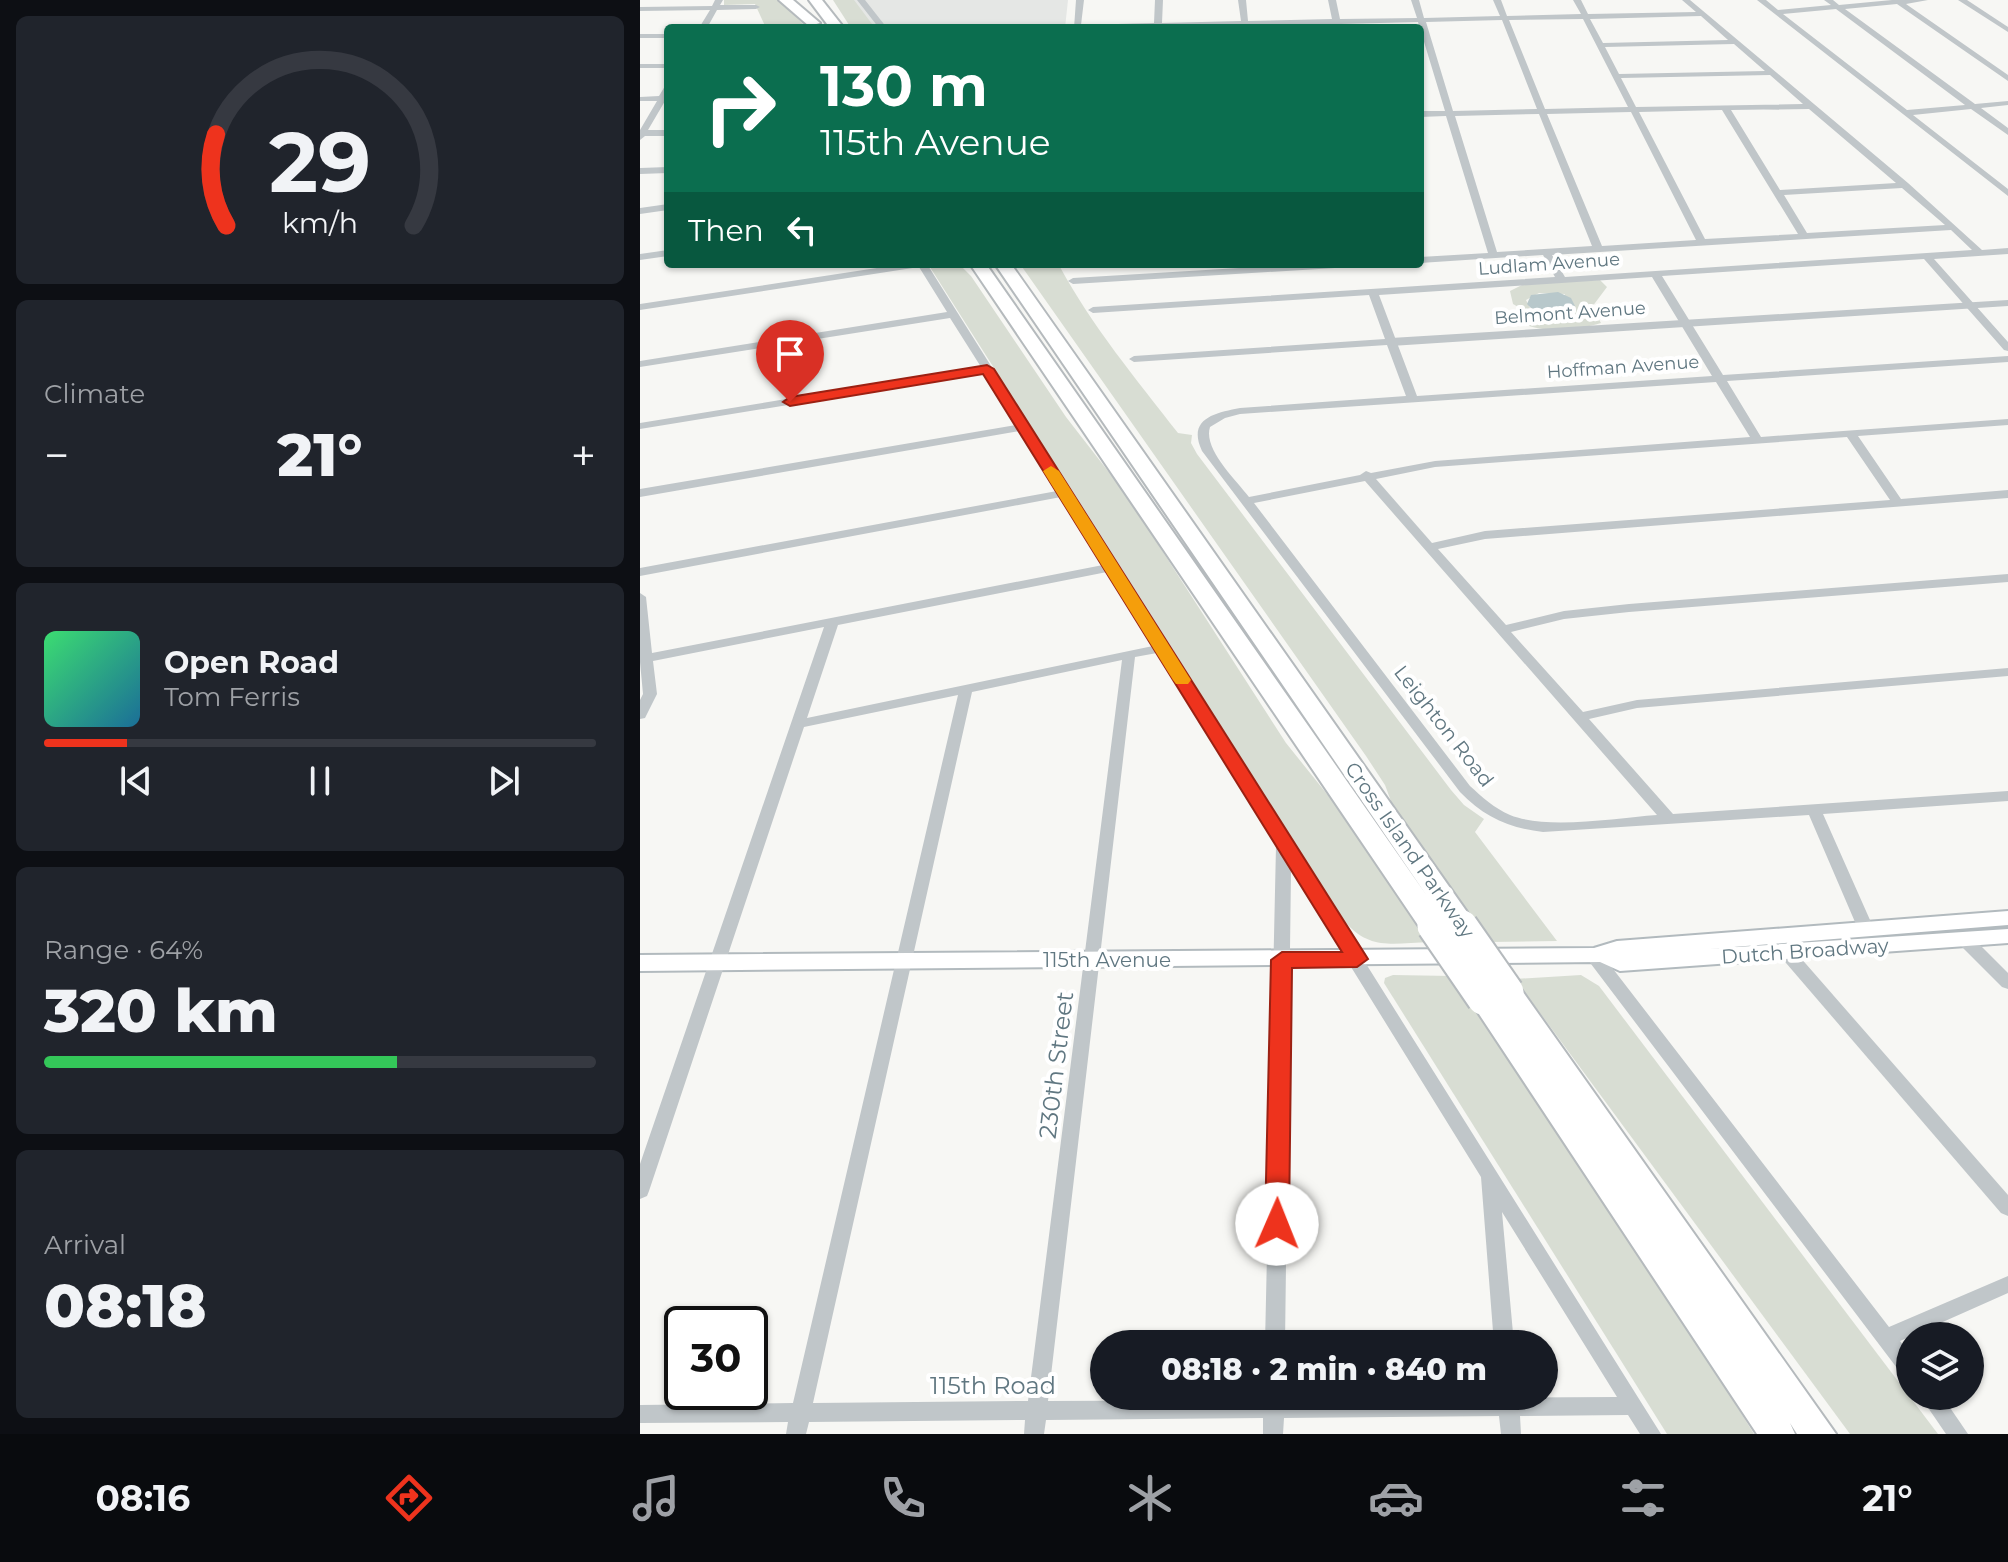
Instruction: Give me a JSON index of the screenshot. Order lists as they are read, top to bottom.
{
  "streets": {
    "highway": ["Cross Island Parkway"],
    "main road": ["Dutch Broadway", "115th Avenue"],
    "street": [
      "Ludlam Avenue",
      "Belmont Avenue",
      "Hoffman Avenue",
      "Leighton Road",
      "230th Street",
      "115th Road"
    ]
  },
  "crossings": [
    ["Hoffman Avenue", "Leighton Road"],
    ["Dutch Broadway", "115th Avenue"],
    ["115th Avenue", "230th Street"],
    ["230th Street", "115th Road"]
  ],
  "page": {
    "turn": ["130 m", "115th Avenue"],
    "then": "Then",
    "tile": [
      "Climate",
      ["Range · 64%", "320 km"],
      ["Arrival", "08:18"]
    ],
    "heat": ["−", "21°", "+"],
    "song": ["Open Road", "Tom Ferris"],
    "limit": "30",
    "trip": "08:18 · 2 min · 840 m",
    "tabs": ["08:16", "21°"],
    "gauge": ["29", "km/h"]
  }
}
